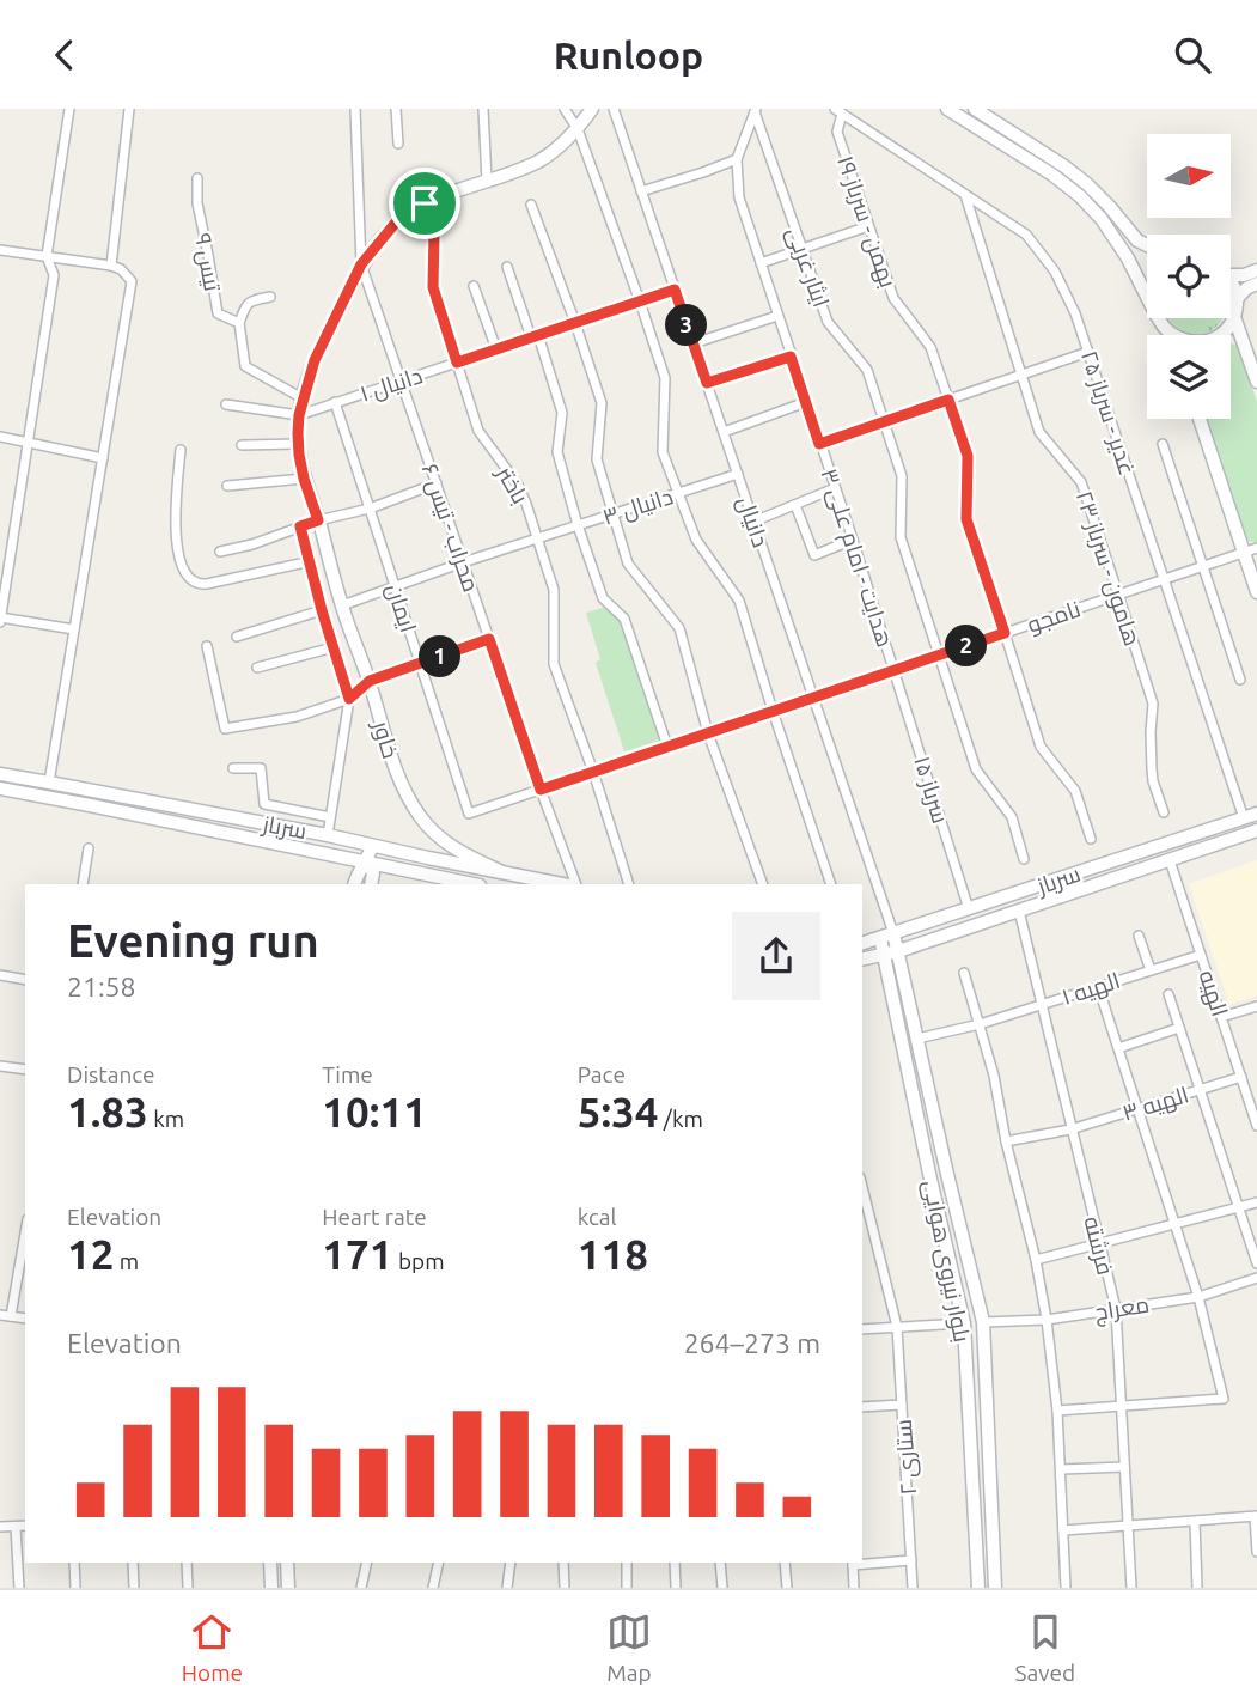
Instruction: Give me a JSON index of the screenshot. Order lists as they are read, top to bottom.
{
  "streets": {
    "street": [
      "بهمن - سرباز ۱۹",
      "تیس ۹",
      "ایثار غربی",
      "دانیال ۱",
      "غدیر - سرباز ۲۵",
      "باختر",
      "دانیال ۳",
      "دانیال",
      "محراب - تیس ۶",
      "هدایت - امام علی ۳",
      "هامون - سرباز ۲۳",
      "ایمان",
      "نامجو",
      "خاور",
      "سرباز ۱۵",
      "سرباز",
      "الهیه ۱",
      "الهیه",
      "الهیه ۳",
      "فرشته",
      "بلوار نیروی هوایی",
      "معراج",
      "ستاری ۲"
    ]
  },
  "crossings": [
    ["بهمن - سرباز ۱۹", "غدیر - سرباز ۲۵"],
    ["بهمن - سرباز ۱۹", "نامجو"],
    ["ایثار غربی", "هدایت - امام علی ۳"],
    ["ایثار غربی", "نامجو"],
    ["دانیال ۱", "باختر"],
    ["دانیال ۱", "دانیال"],
    ["دانیال ۱", "محراب - تیس ۶"],
    ["دانیال ۱", "ایمان"],
    ["دانیال ۱", "خاور"],
    ["غدیر - سرباز ۲۵", "هامون - سرباز ۲۳"],
    ["غدیر - سرباز ۲۵", "نامجو"],
    ["غدیر - سرباز ۲۵", "سرباز"],
    ["باختر", "دانیال ۳"],
    ["باختر", "نامجو"],
    ["باختر", "خاور"],
    ["دانیال ۳", "دانیال"],
    ["دانیال ۳", "محراب - تیس ۶"],
    ["دانیال ۳", "ایمان"],
    ["دانیال ۳", "خاور"],
    ["دانیال", "نامجو"],
    ["دانیال", "سرباز"],
    ["دانیال", "بلوار نیروی هوایی"],
    ["محراب - تیس ۶", "نامجو"],
    ["محراب - تیس ۶", "خاور"],
    ["هدایت - امام علی ۳", "نامجو"],
    ["هدایت - امام علی ۳", "سرباز ۱۵"],
    ["هامون - سرباز ۲۳", "نامجو"],
    ["ایمان", "نامجو"],
    ["نامجو", "سرباز ۱۵"],
    ["خاور", "سرباز"],
    ["سرباز ۱۵", "سرباز"],
    ["سرباز", "الهیه"],
    ["سرباز", "فرشته"],
    ["سرباز", "بلوار نیروی هوایی"],
    ["الهیه ۱", "الهیه"],
    ["الهیه ۱", "فرشته"],
    ["الهیه ۱", "بلوار نیروی هوایی"],
    ["الهیه", "الهیه ۳"],
    ["الهیه ۳", "فرشته"],
    ["فرشته", "معراج"],
    ["بلوار نیروی هوایی", "معراج"]
  ],
  "north": "right",
  "page": {
    "header": "Runloop",
    "pins": ["3", "2", "1"],
    "heading": ["Evening run", "21:58"],
    "stats": [
      ["Distance", "1.83 km"],
      ["Time", "10:11"],
      ["Pace", "5:34 /km"],
      ["Elevation", "12 m"],
      ["Heart rate", "171 bpm"],
      ["kcal", "118"]
    ],
    "chart": ["Elevation", "264–273 m"],
    "tabs": ["Home", "Map", "Saved"]
  }
}
